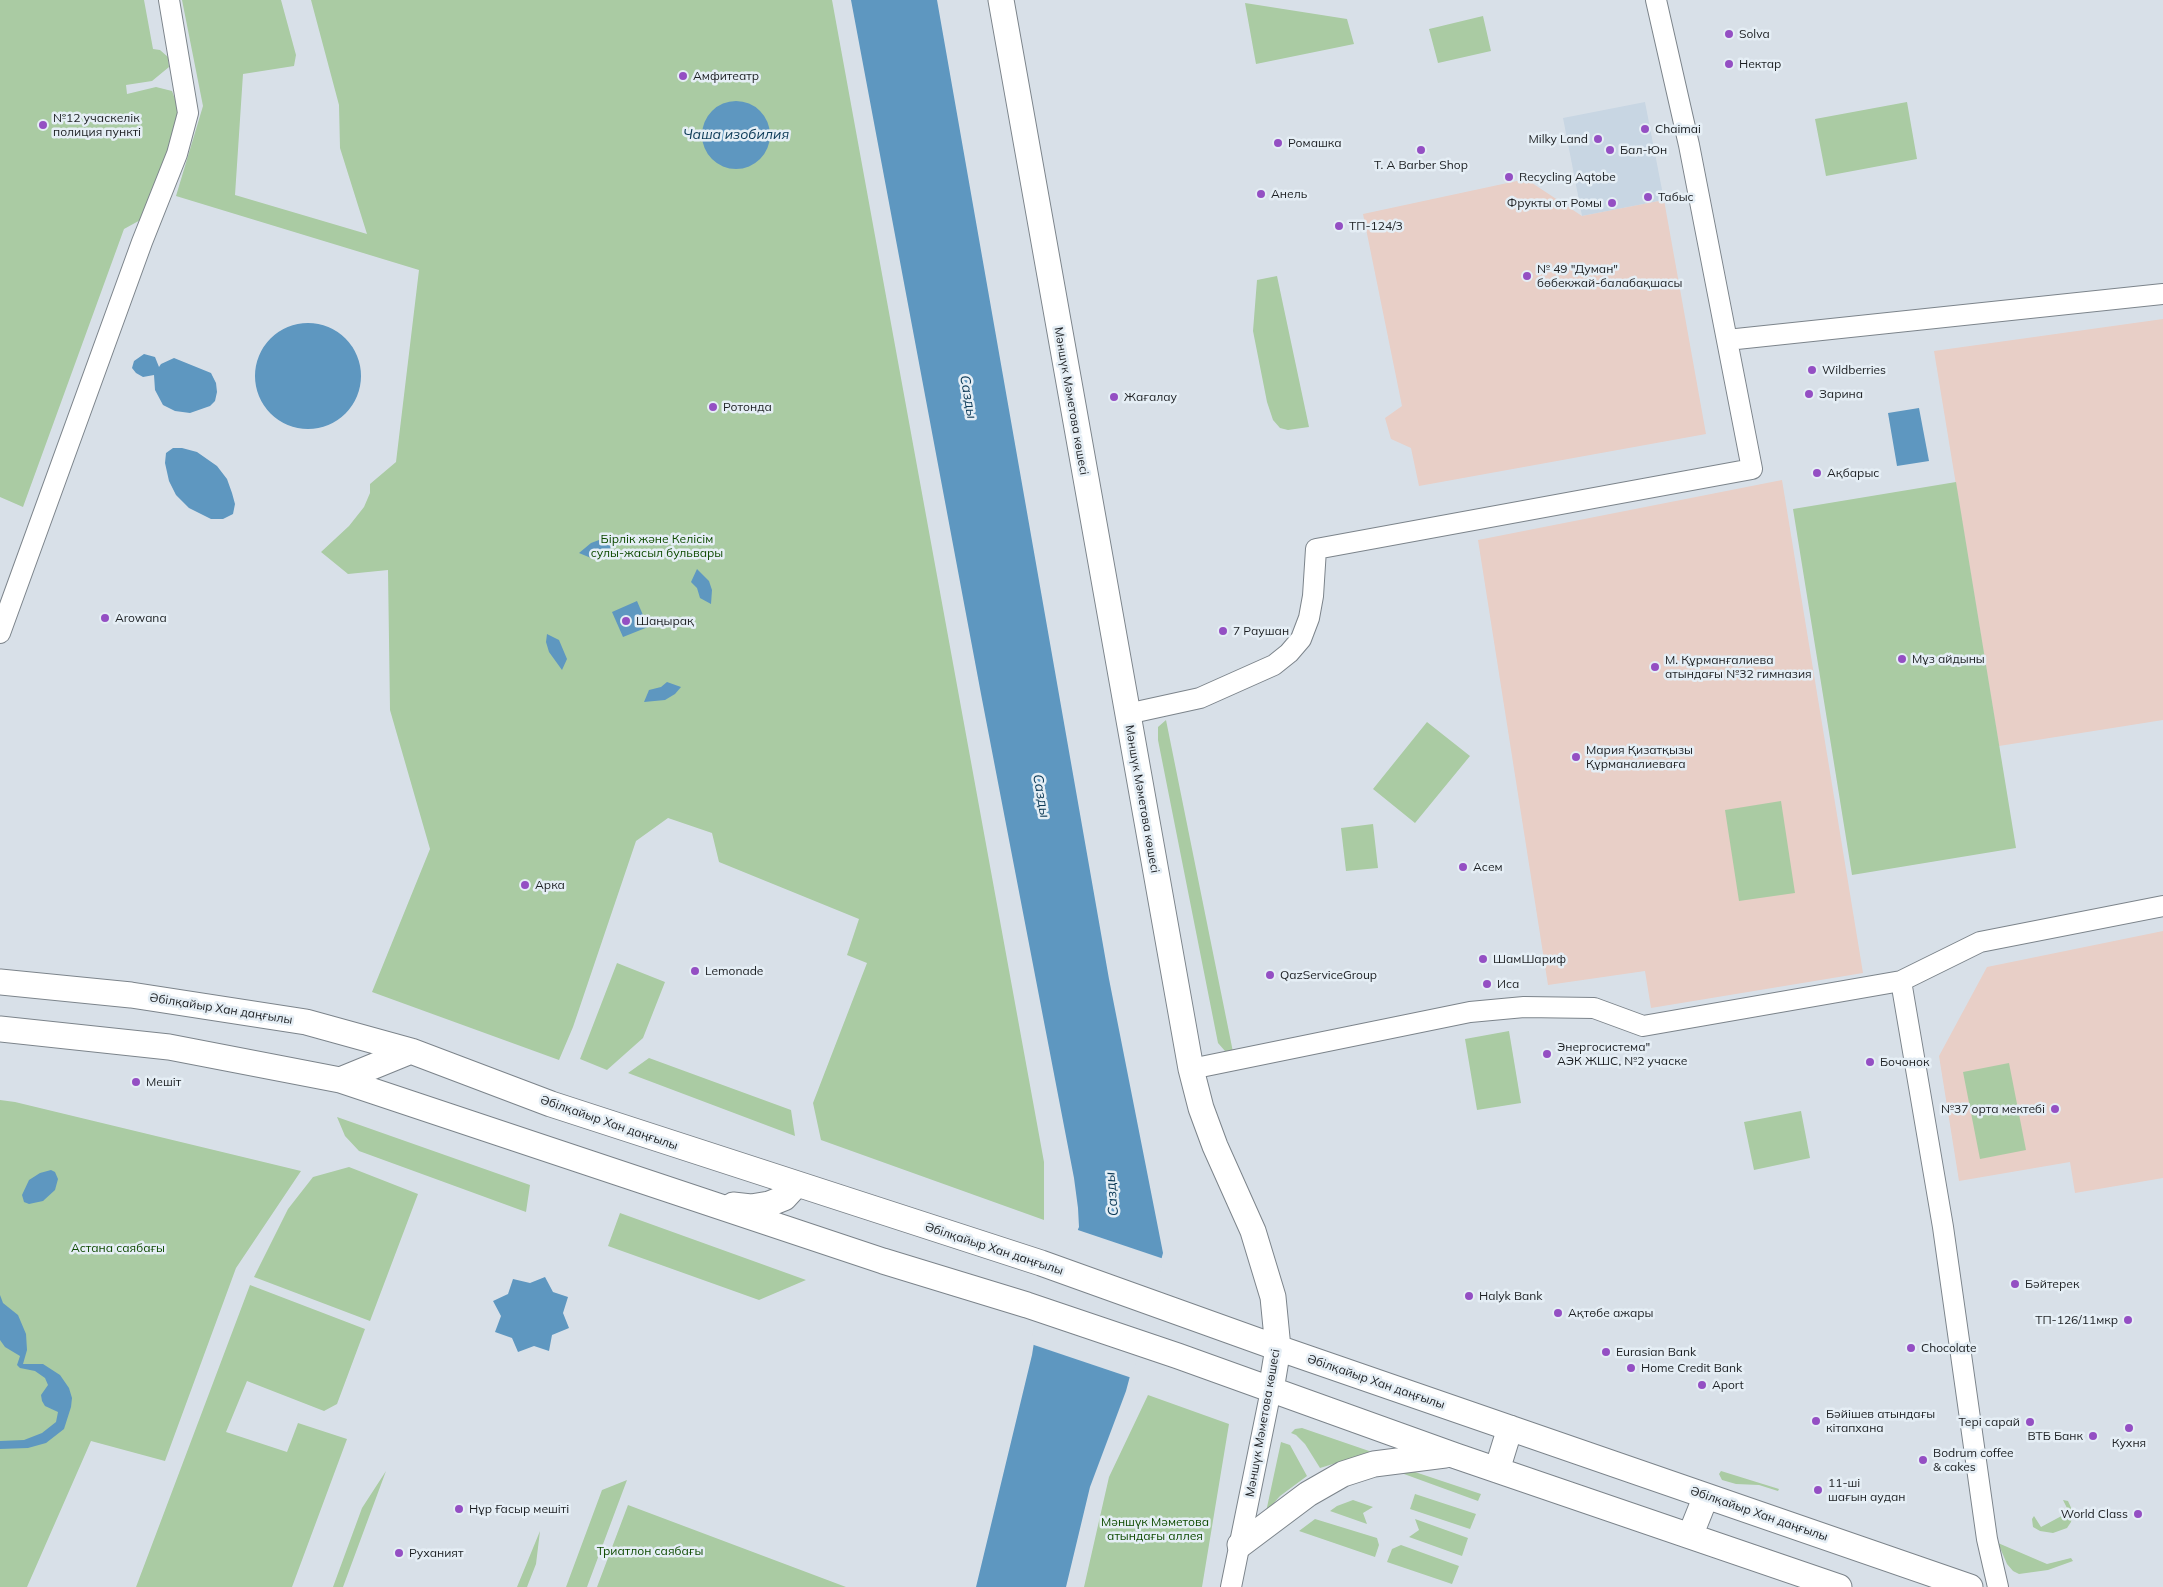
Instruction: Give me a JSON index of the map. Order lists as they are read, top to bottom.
{
  "streets": {
    "main road": ["Мәншүк Мәметова көшесі", "Әбілқайыр Хан даңғылы"]
  },
  "crossings": [
    ["Мәншүк Мәметова көшесі", "Әбілқайыр Хан даңғылы"]
  ],
  "water": ["Чаша изобилия", "Сазды"],
  "parks": [
    "Бірлік және Келісім сулы-жасыл бульвары",
    "Астана саябағы",
    "Мәншүк Мәметова атындағы аллея",
    "Триатлон саябағы"
  ],
  "places": [
    "Solva",
    "Нектар",
    "Амфитеатр",
    "№12 учаскелік полиция пункті",
    "Chaimai",
    "Milky Land",
    "Ромашка",
    "T. A Barber Shop",
    "Бал-Юн",
    "Recycling Aqtobe",
    "Анель",
    "Табыс",
    "Фрукты от Ромы",
    "ТП-124/3",
    "№ 49 \"Думан\" бөбекжай-балабақшасы",
    "Wildberries",
    "Зарина",
    "Жағалау",
    "Ротонда",
    "Ақбарыс",
    "Arowana",
    "Шаңырақ",
    "7 Раушан",
    "Мұз айдыны",
    "М. Құрманғалиева атындағы №32 гимназия",
    "Мария Қизатқызы Құрманалиеваға",
    "Асем",
    "Арка",
    "ШамШариф",
    "Lemonade",
    "QazServiceGroup",
    "Иса",
    "Энергосистема\" АЭК ЖШС, №2 учаске",
    "Бочонок",
    "Мешіт",
    "№37 орта мектебі",
    "Бәйтерек",
    "Halyk Bank",
    "Ақтөбе ажары",
    "ТП-126/11мкр",
    "Chocolate",
    "Eurasian Bank",
    "Home Credit Bank",
    "Aport",
    "Бәйішев атындағы кітапхана",
    "Тері сарай",
    "Кухня",
    "ВТБ Банк",
    "Bodrum coffee & cakes",
    "11-ші шағын аудан",
    "Нұр Ғасыр мешіті",
    "World Class",
    "Руханият"
  ]
}
